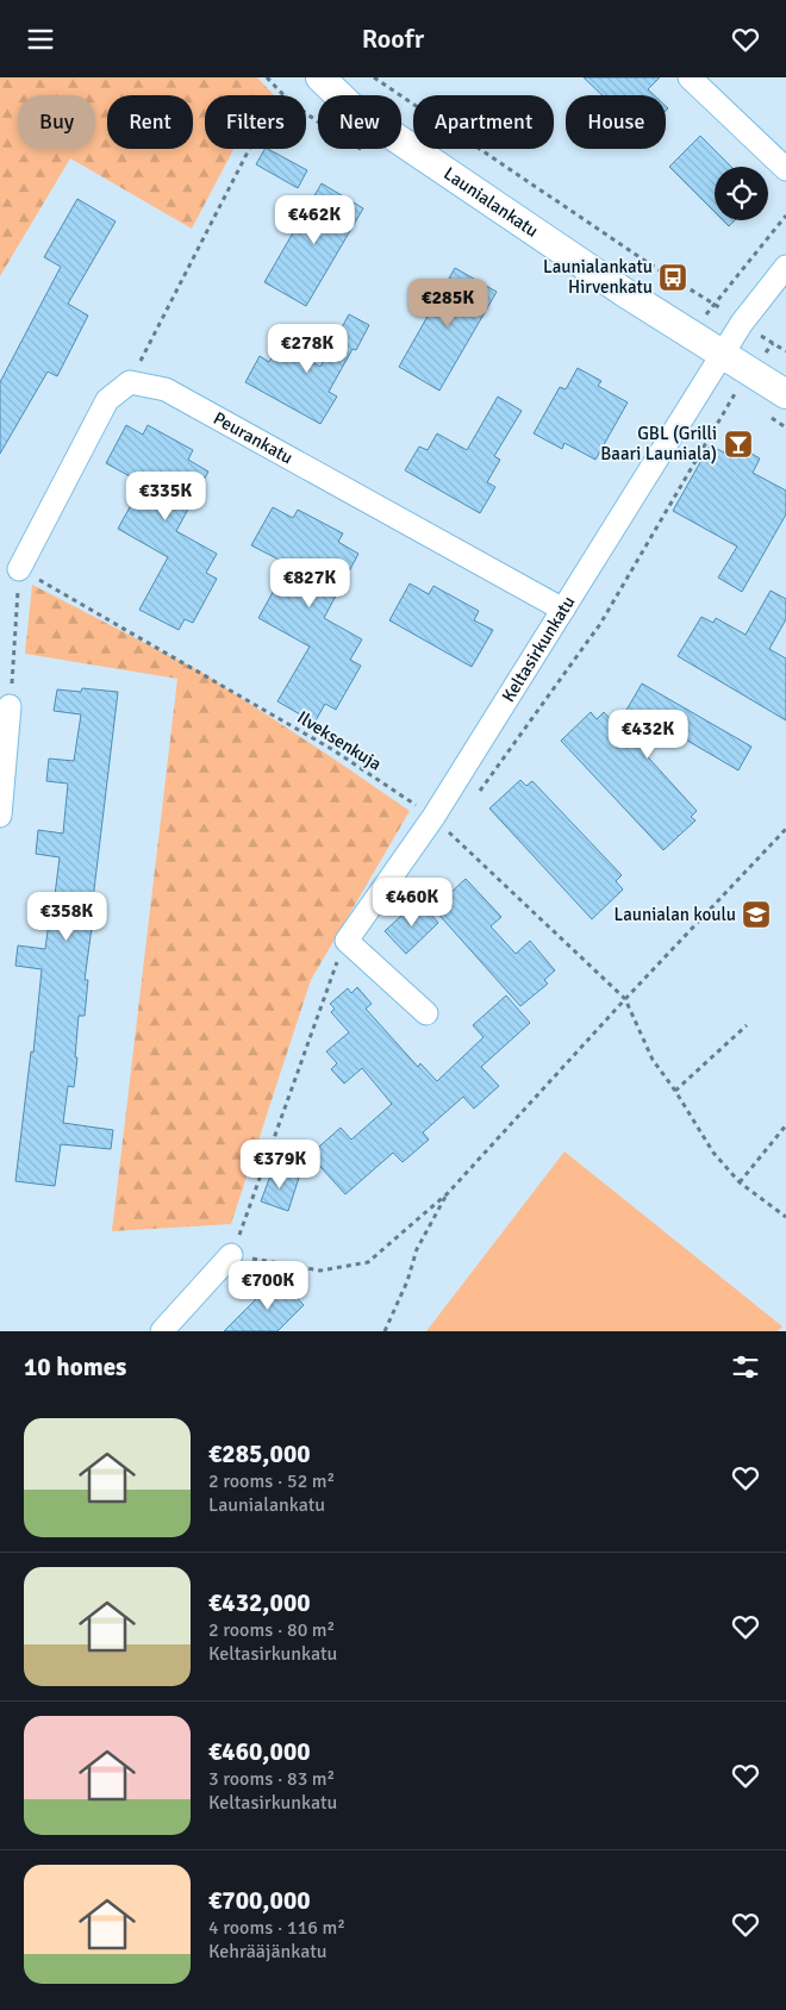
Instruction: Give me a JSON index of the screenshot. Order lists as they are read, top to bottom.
{
  "streets": {
    "street": ["Launialankatu", "Peurankatu", "Keltasirkunkatu"],
    "path": ["Ilveksenkuja"]
  },
  "crossings": [
    ["Launialankatu", "Keltasirkunkatu"],
    ["Peurankatu", "Keltasirkunkatu"],
    ["Keltasirkunkatu", "Ilveksenkuja"]
  ],
  "places": {
    "bus stop": ["Launialankatu Hirvenkatu"],
    "bar": ["GBL (Grilli Baari Launiala)"],
    "school or university": ["Launialan koulu"]
  },
  "page": {
    "header": "Roofr",
    "chip": [
      "Buy",
      "Rent",
      "Filters",
      "New",
      "Apartment",
      "House"
    ],
    "price": [
      "€462K",
      "€285K",
      "€278K",
      "€335K",
      "€827K",
      "€432K",
      "€460K",
      "€358K",
      "€379K",
      "€700K"
    ],
    "heading": "10 homes",
    "list": [
      {
        "name": "€285,000",
        "note": "2 rooms · 52 m² · Launialankatu"
      },
      {
        "name": "€432,000",
        "note": "2 rooms · 80 m² · Keltasirkunkatu"
      },
      {
        "name": "€460,000",
        "note": "3 rooms · 83 m² · Keltasirkunkatu"
      },
      {
        "name": "€700,000",
        "note": "4 rooms · 116 m² · Kehrääjänkatu"
      }
    ]
  }
}
